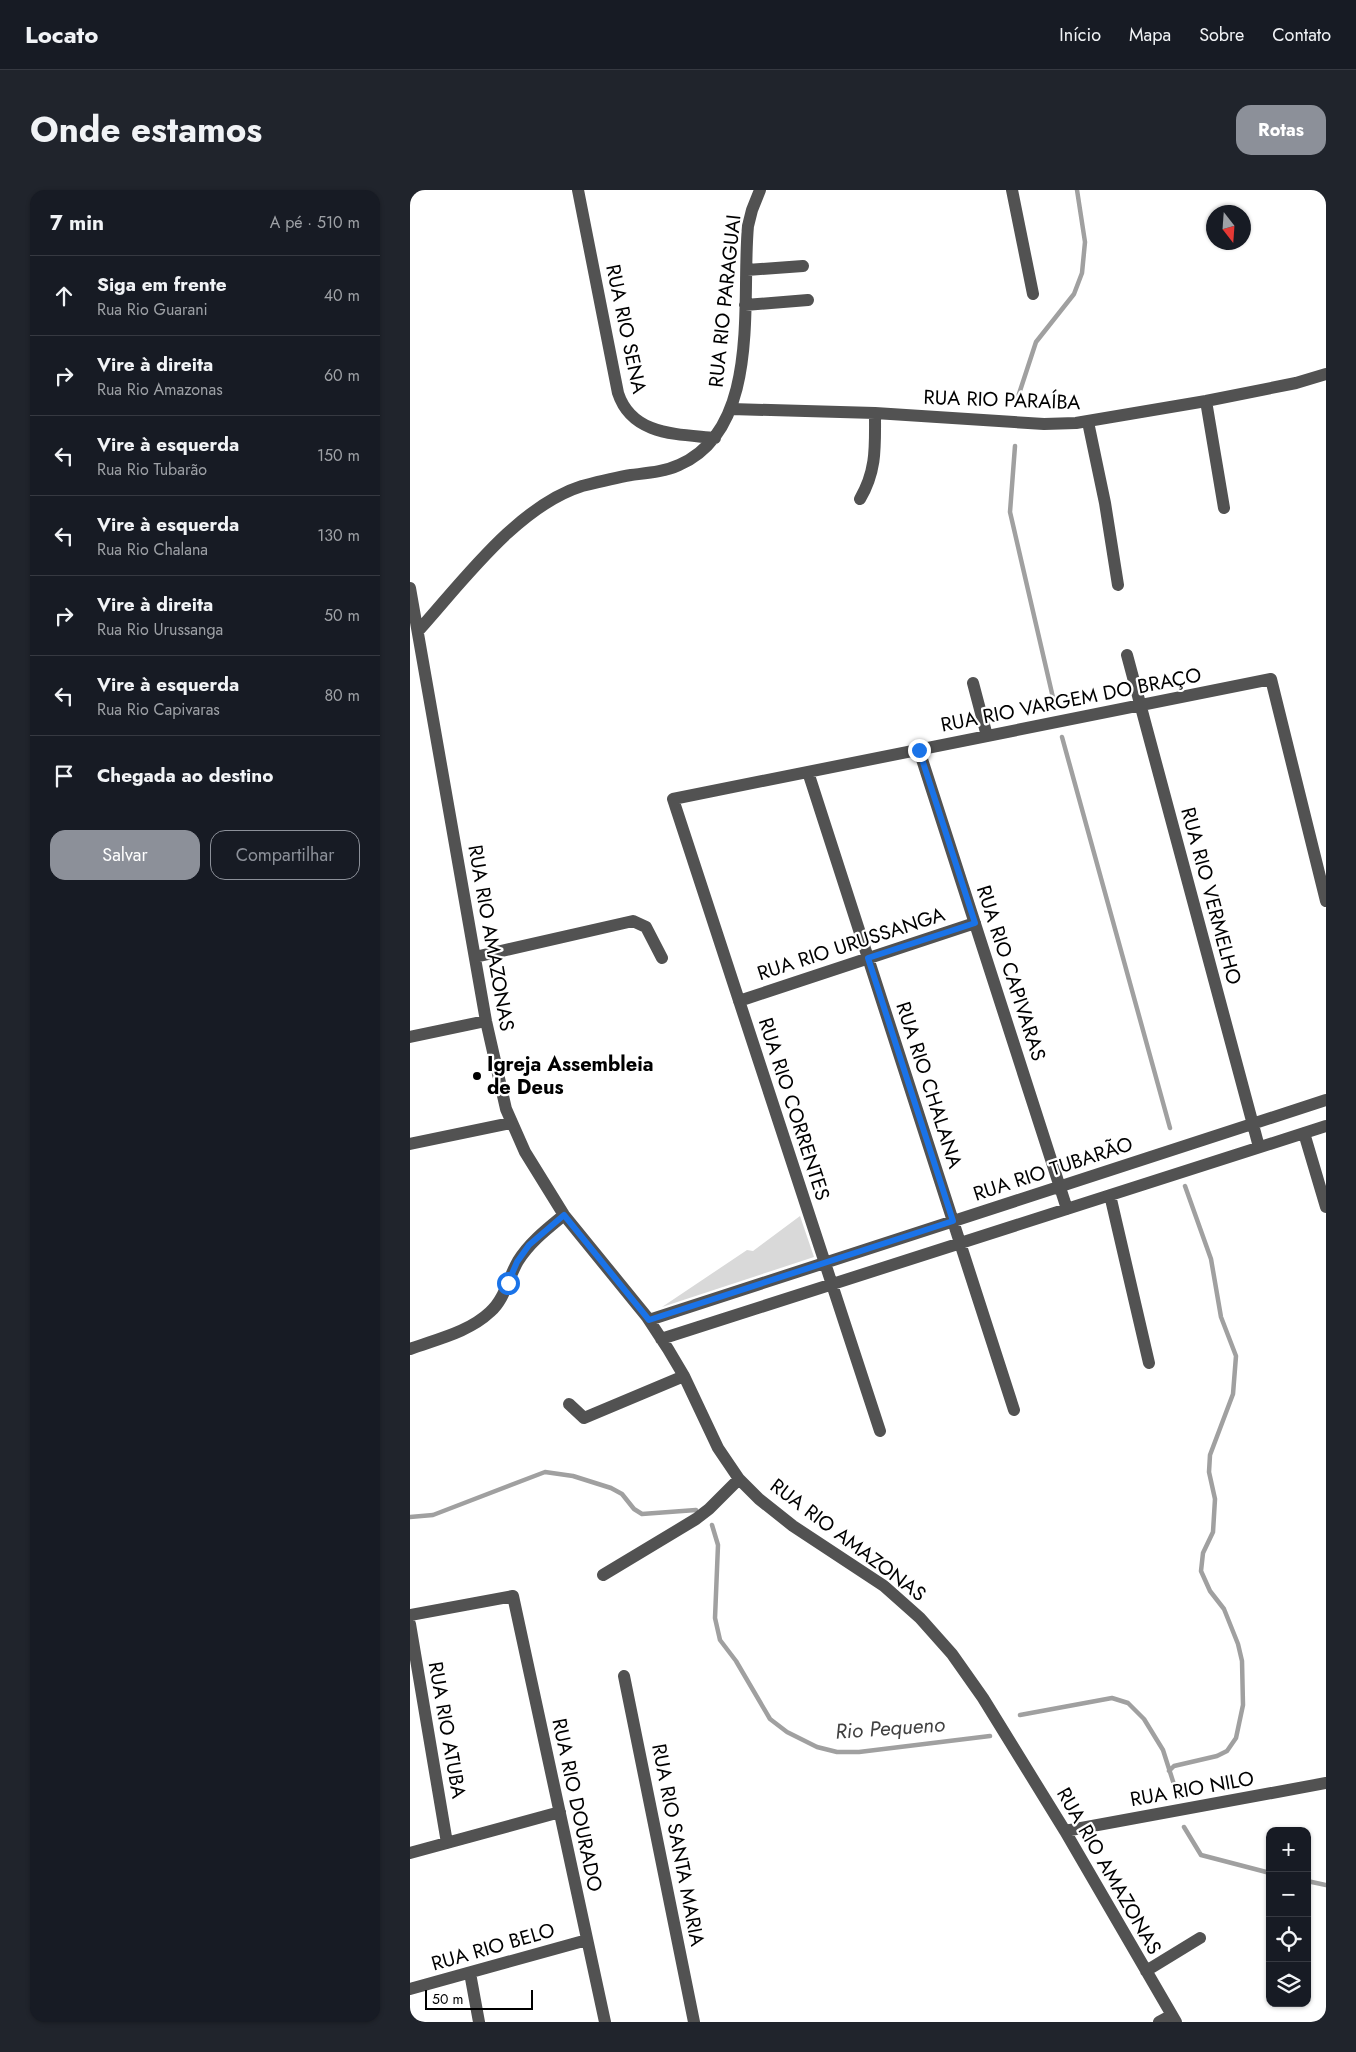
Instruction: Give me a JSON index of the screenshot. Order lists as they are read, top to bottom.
{
  "streets": {
    "street": [
      "RUA RIO PARAGUAI",
      "RUA RIO SENA",
      "RUA RIO PARAÍBA",
      "RUA RIO VARGEM DO BRAÇO",
      "RUA RIO VERMELHO",
      "RUA RIO AMAZONAS",
      "RUA RIO URUSSANGA",
      "RUA RIO CAPIVARAS",
      "RUA RIO CHALANA",
      "RUA RIO CORRENTES",
      "RUA RIO TUBARÃO",
      "RUA RIO ATUBA",
      "RUA RIO NILO",
      "RUA RIO DOURADO",
      "RUA RIO SANTA MARIA",
      "RUA RIO BELO"
    ]
  },
  "crossings": [
    ["RUA RIO PARAGUAI", "RUA RIO SENA"],
    ["RUA RIO PARAGUAI", "RUA RIO PARAÍBA"],
    ["RUA RIO PARAGUAI", "RUA RIO AMAZONAS"],
    ["RUA RIO VARGEM DO BRAÇO", "RUA RIO VERMELHO"],
    ["RUA RIO VARGEM DO BRAÇO", "RUA RIO CAPIVARAS"],
    ["RUA RIO VARGEM DO BRAÇO", "RUA RIO CHALANA"],
    ["RUA RIO VARGEM DO BRAÇO", "RUA RIO CORRENTES"],
    ["RUA RIO VERMELHO", "RUA RIO TUBARÃO"],
    ["RUA RIO AMAZONAS", "RUA RIO TUBARÃO"],
    ["RUA RIO AMAZONAS", "RUA RIO NILO"],
    ["RUA RIO URUSSANGA", "RUA RIO CAPIVARAS"],
    ["RUA RIO URUSSANGA", "RUA RIO CHALANA"],
    ["RUA RIO URUSSANGA", "RUA RIO CORRENTES"],
    ["RUA RIO CAPIVARAS", "RUA RIO TUBARÃO"],
    ["RUA RIO CHALANA", "RUA RIO TUBARÃO"],
    ["RUA RIO CORRENTES", "RUA RIO TUBARÃO"],
    ["RUA RIO DOURADO", "RUA RIO BELO"]
  ],
  "water": ["Rio Pequeno"],
  "places": ["Igreja Assembleia de Deus"],
  "scale_bar": "50 m",
  "north": "bottom",
  "page": {
    "header": "Locato",
    "nav": [
      "Início",
      "Mapa",
      "Sobre",
      "Contato"
    ],
    "title": "Onde estamos",
    "buttons": [
      "Rotas",
      ["Salvar", "Compartilhar"]
    ],
    "heading": ["7 min", "A pé · 510 m"],
    "list": [
      ["Siga em frente", "Rua Rio Guarani", "40 m"],
      ["Vire à direita", "Rua Rio Amazonas", "60 m"],
      ["Vire à esquerda", "Rua Rio Tubarão", "150 m"],
      ["Vire à esquerda", "Rua Rio Chalana", "130 m"],
      ["Vire à direita", "Rua Rio Urussanga", "50 m"],
      ["Vire à esquerda", "Rua Rio Capivaras", "80 m"],
      "Chegada ao destino"
    ],
    "map_buttons": ["+", "−"],
    "scale": "50 m"
  }
}
